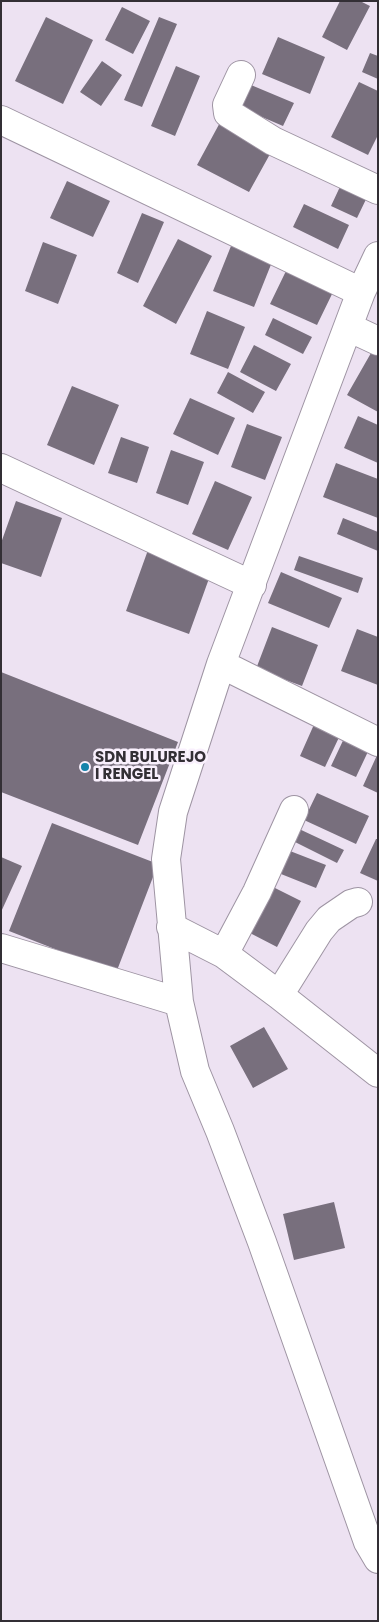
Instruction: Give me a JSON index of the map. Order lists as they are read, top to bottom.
{
  "places": ["SDN BULUREJO I RENGEL"]
}
